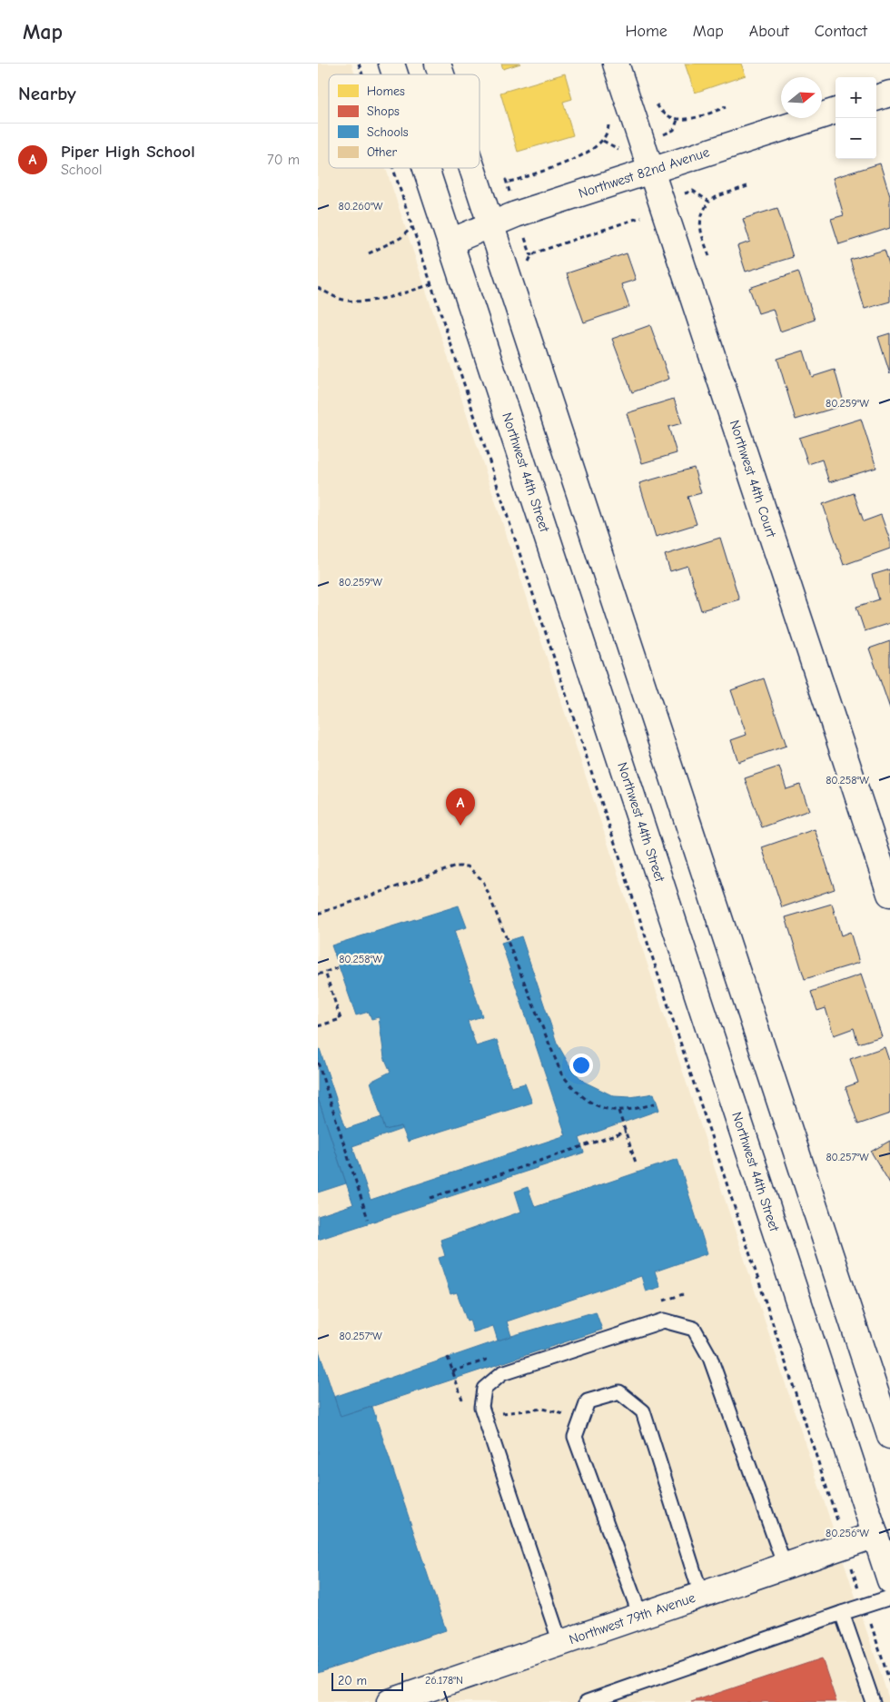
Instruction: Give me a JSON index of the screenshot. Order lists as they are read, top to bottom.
{
  "streets": {
    "street": [
      "Northwest 82nd Avenue",
      "Northwest 44th Street",
      "Northwest 44th Court",
      "Northwest 79th Avenue"
    ]
  },
  "crossings": [
    ["Northwest 82nd Avenue", "Northwest 44th Street"],
    ["Northwest 82nd Avenue", "Northwest 44th Court"],
    ["Northwest 44th Street", "Northwest 79th Avenue"]
  ],
  "legend": [
    "Homes",
    "Shops",
    "Schools",
    "Other"
  ],
  "scale_bar": "20 m",
  "north": "right",
  "page": {
    "header": "Map",
    "nav": [
      "Home",
      "Map",
      "About",
      "Contact"
    ],
    "heading": "Nearby",
    "map_buttons": ["+", "−"],
    "list": [
      {
        "mark": "A",
        "name": "Piper High School",
        "note": "School",
        "value": "70 m"
      }
    ],
    "pins": "A",
    "scale": "20 m"
  },
  "coordinates": [
    "80.260°W",
    "80.259°W",
    "80.258°W",
    "80.257°W",
    "80.256°W",
    "26.178°N"
  ]
}
